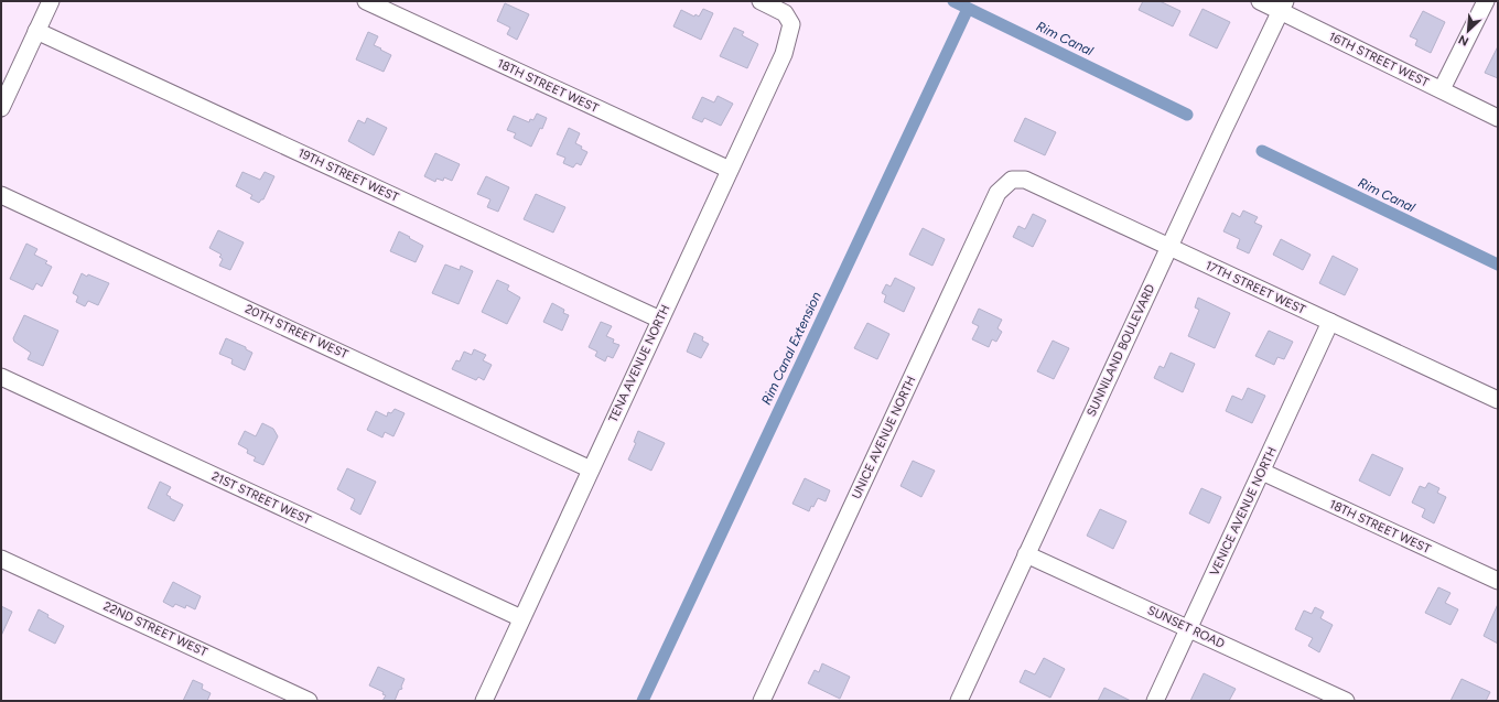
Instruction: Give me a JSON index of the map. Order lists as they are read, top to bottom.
{
  "streets": {
    "street": [
      "16TH STREET WEST",
      "18TH STREET WEST",
      "19TH STREET WEST",
      "17TH STREET WEST",
      "20TH STREET WEST",
      "SUNNILAND BOULEVARD",
      "TENA AVENUE NORTH",
      "UNICE AVENUE NORTH",
      "21ST STREET WEST",
      "VENICE AVENUE NORTH",
      "SUNSET ROAD",
      "22ND STREET WEST"
    ]
  },
  "crossings": [
    ["16TH STREET WEST", "SUNNILAND BOULEVARD"],
    ["18TH STREET WEST", "TENA AVENUE NORTH"],
    ["18TH STREET WEST", "VENICE AVENUE NORTH"],
    ["19TH STREET WEST", "TENA AVENUE NORTH"],
    ["17TH STREET WEST", "SUNNILAND BOULEVARD"],
    ["17TH STREET WEST", "UNICE AVENUE NORTH"],
    ["17TH STREET WEST", "VENICE AVENUE NORTH"],
    ["20TH STREET WEST", "TENA AVENUE NORTH"],
    ["SUNNILAND BOULEVARD", "SUNSET ROAD"],
    ["TENA AVENUE NORTH", "21ST STREET WEST"],
    ["VENICE AVENUE NORTH", "SUNSET ROAD"]
  ],
  "water": ["Rim Canal", "Rim Canal Extension"],
  "north": "bottom left"
}
